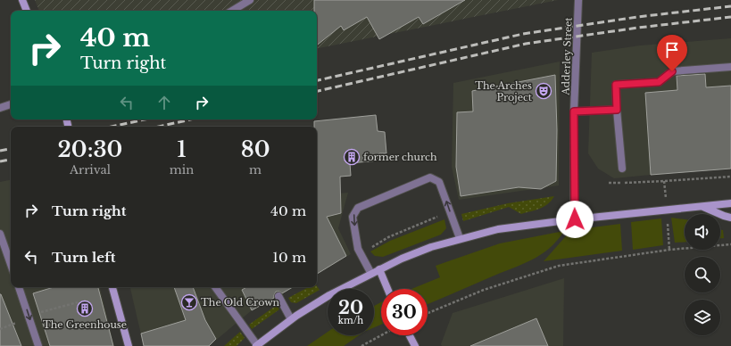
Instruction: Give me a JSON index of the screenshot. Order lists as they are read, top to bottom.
{
  "streets": {
    "street": ["Adderley Street"]
  },
  "places": {
    "theatre": ["The Arches Project"],
    "building": ["former church", "The Greenhouse"],
    "bar": ["The Old Crown"]
  },
  "page": {
    "turn": ["40 m", "Turn right"],
    "eta": [
      "20:30",
      "Arrival",
      "1",
      "min",
      "80",
      "m"
    ],
    "list": [
      {
        "name": "Turn right",
        "value": "40 m"
      },
      {
        "name": "Turn left",
        "value": "10 m"
      }
    ],
    "speed": "20 km/h",
    "limit": "30"
  }
}
